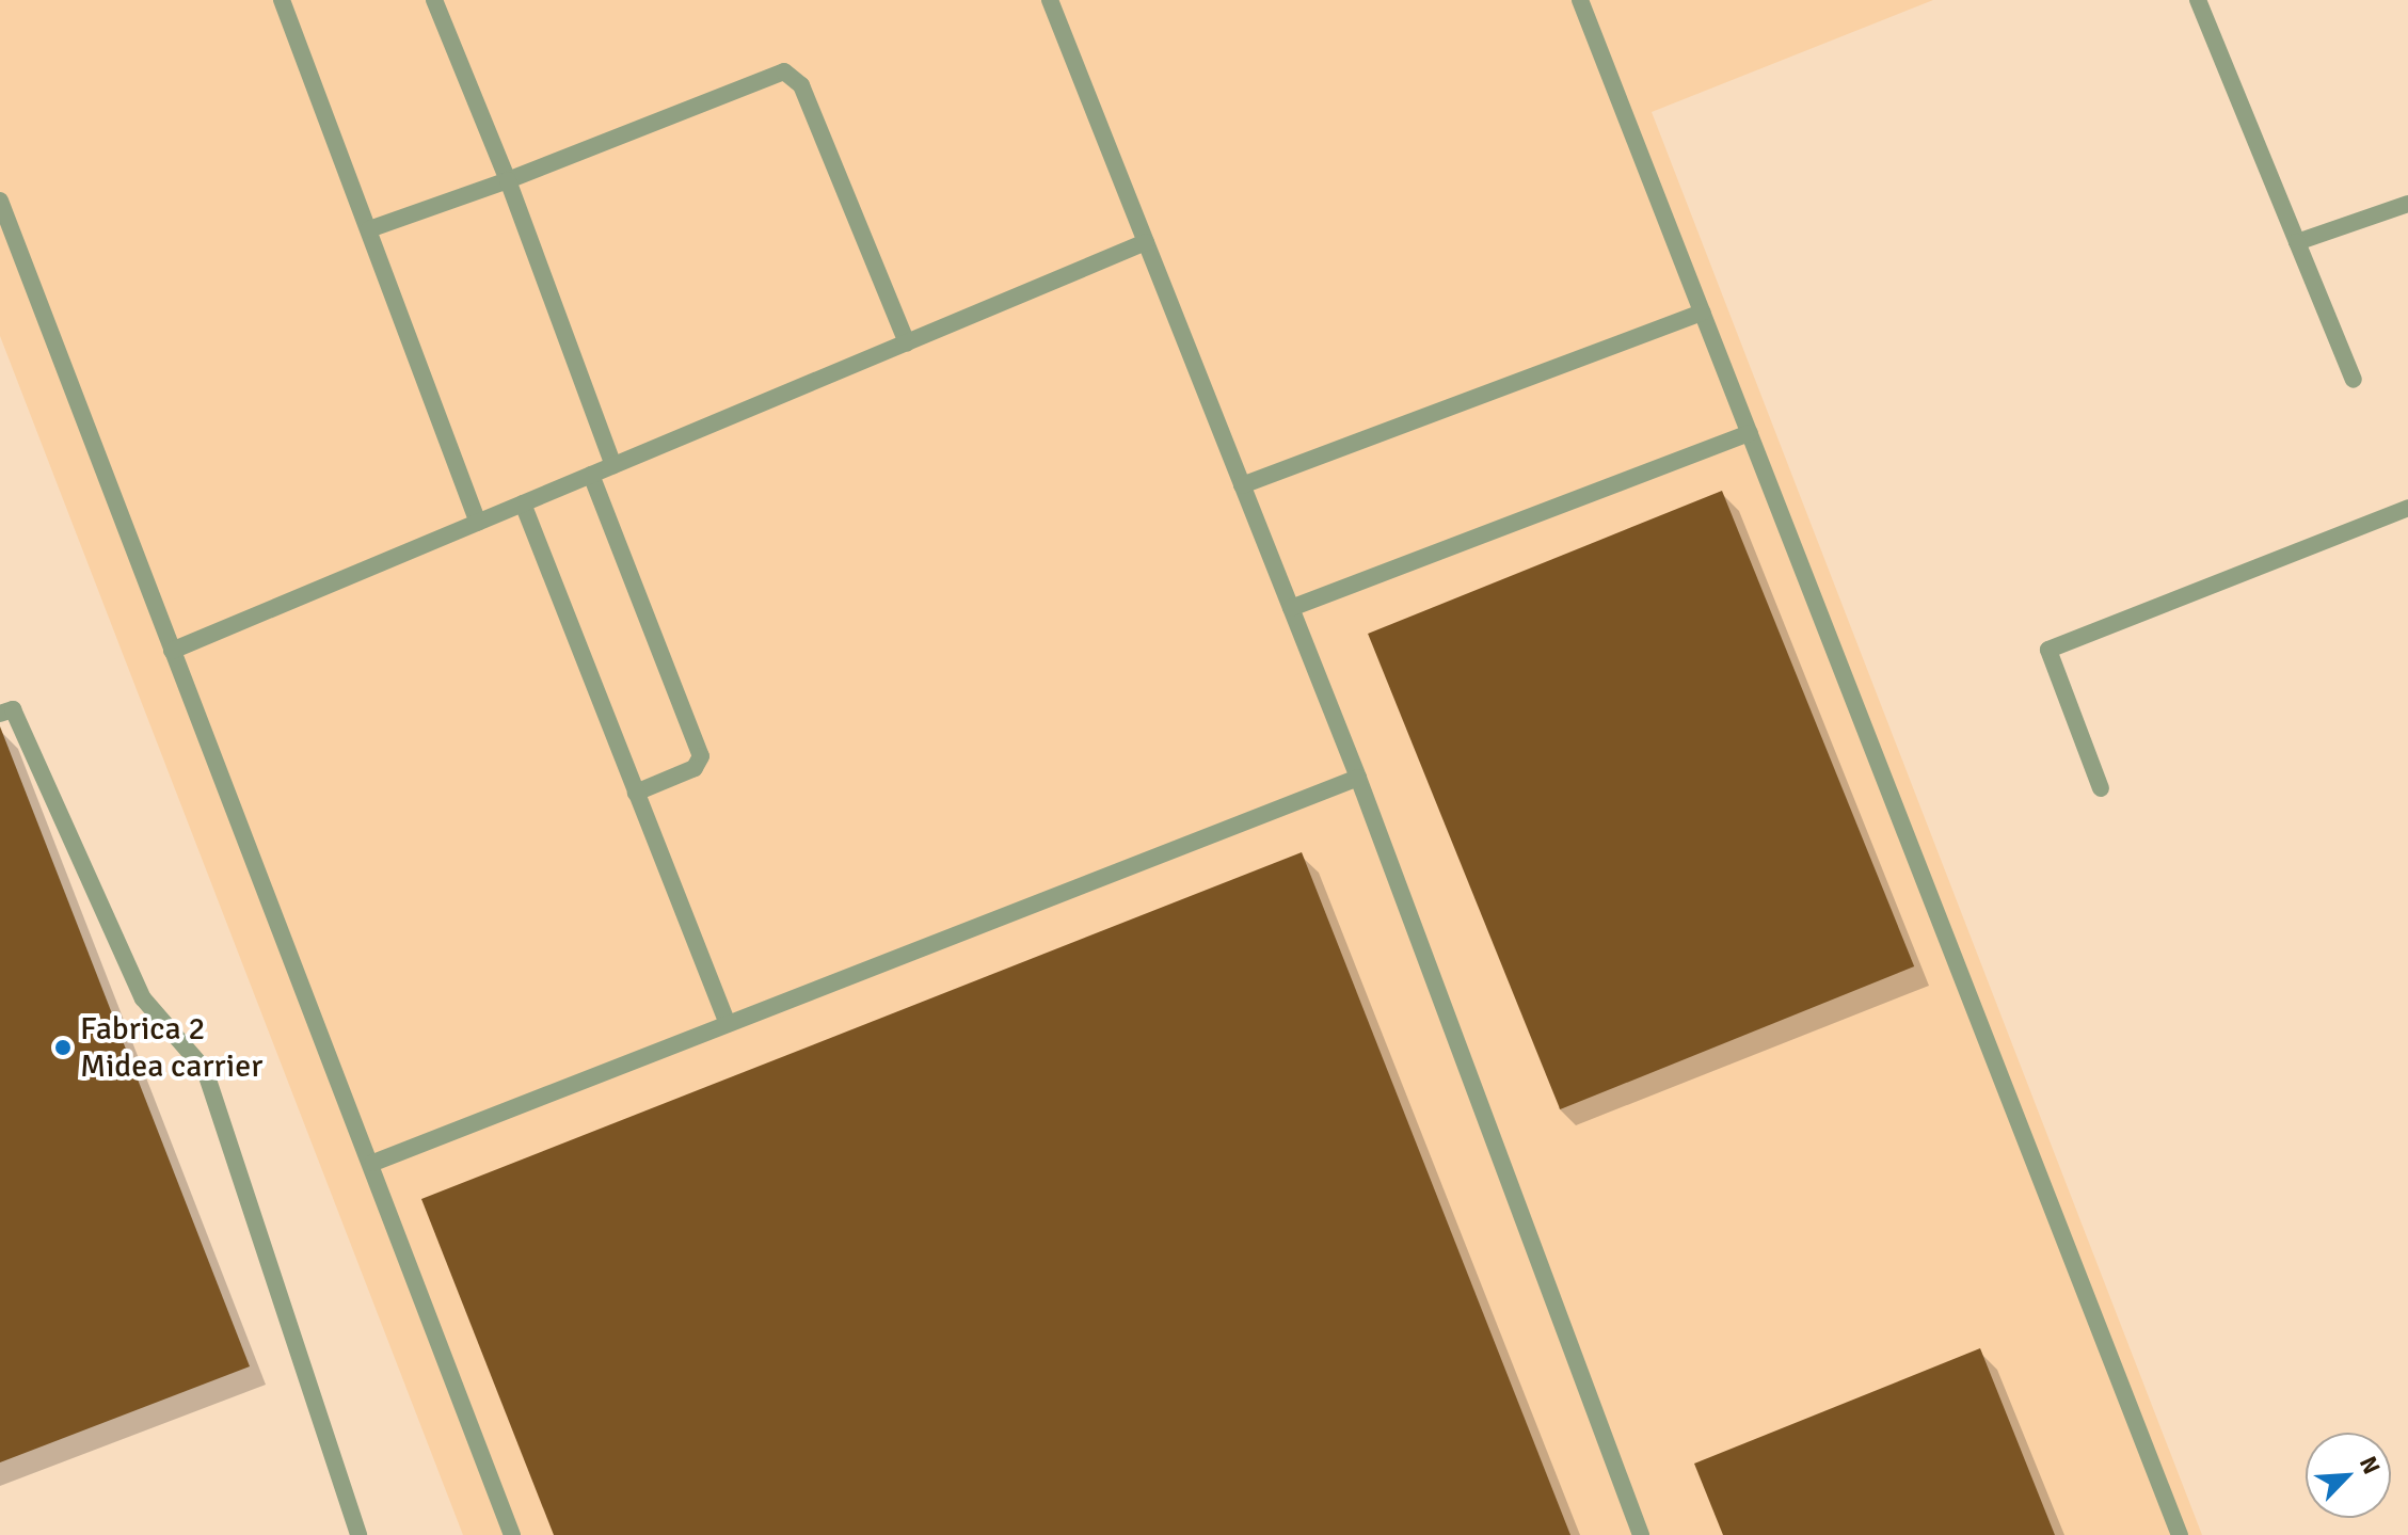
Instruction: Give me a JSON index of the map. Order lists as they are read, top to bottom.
{
  "places": ["Fabrica 2 Midea carrier"],
  "north": "top right"
}
